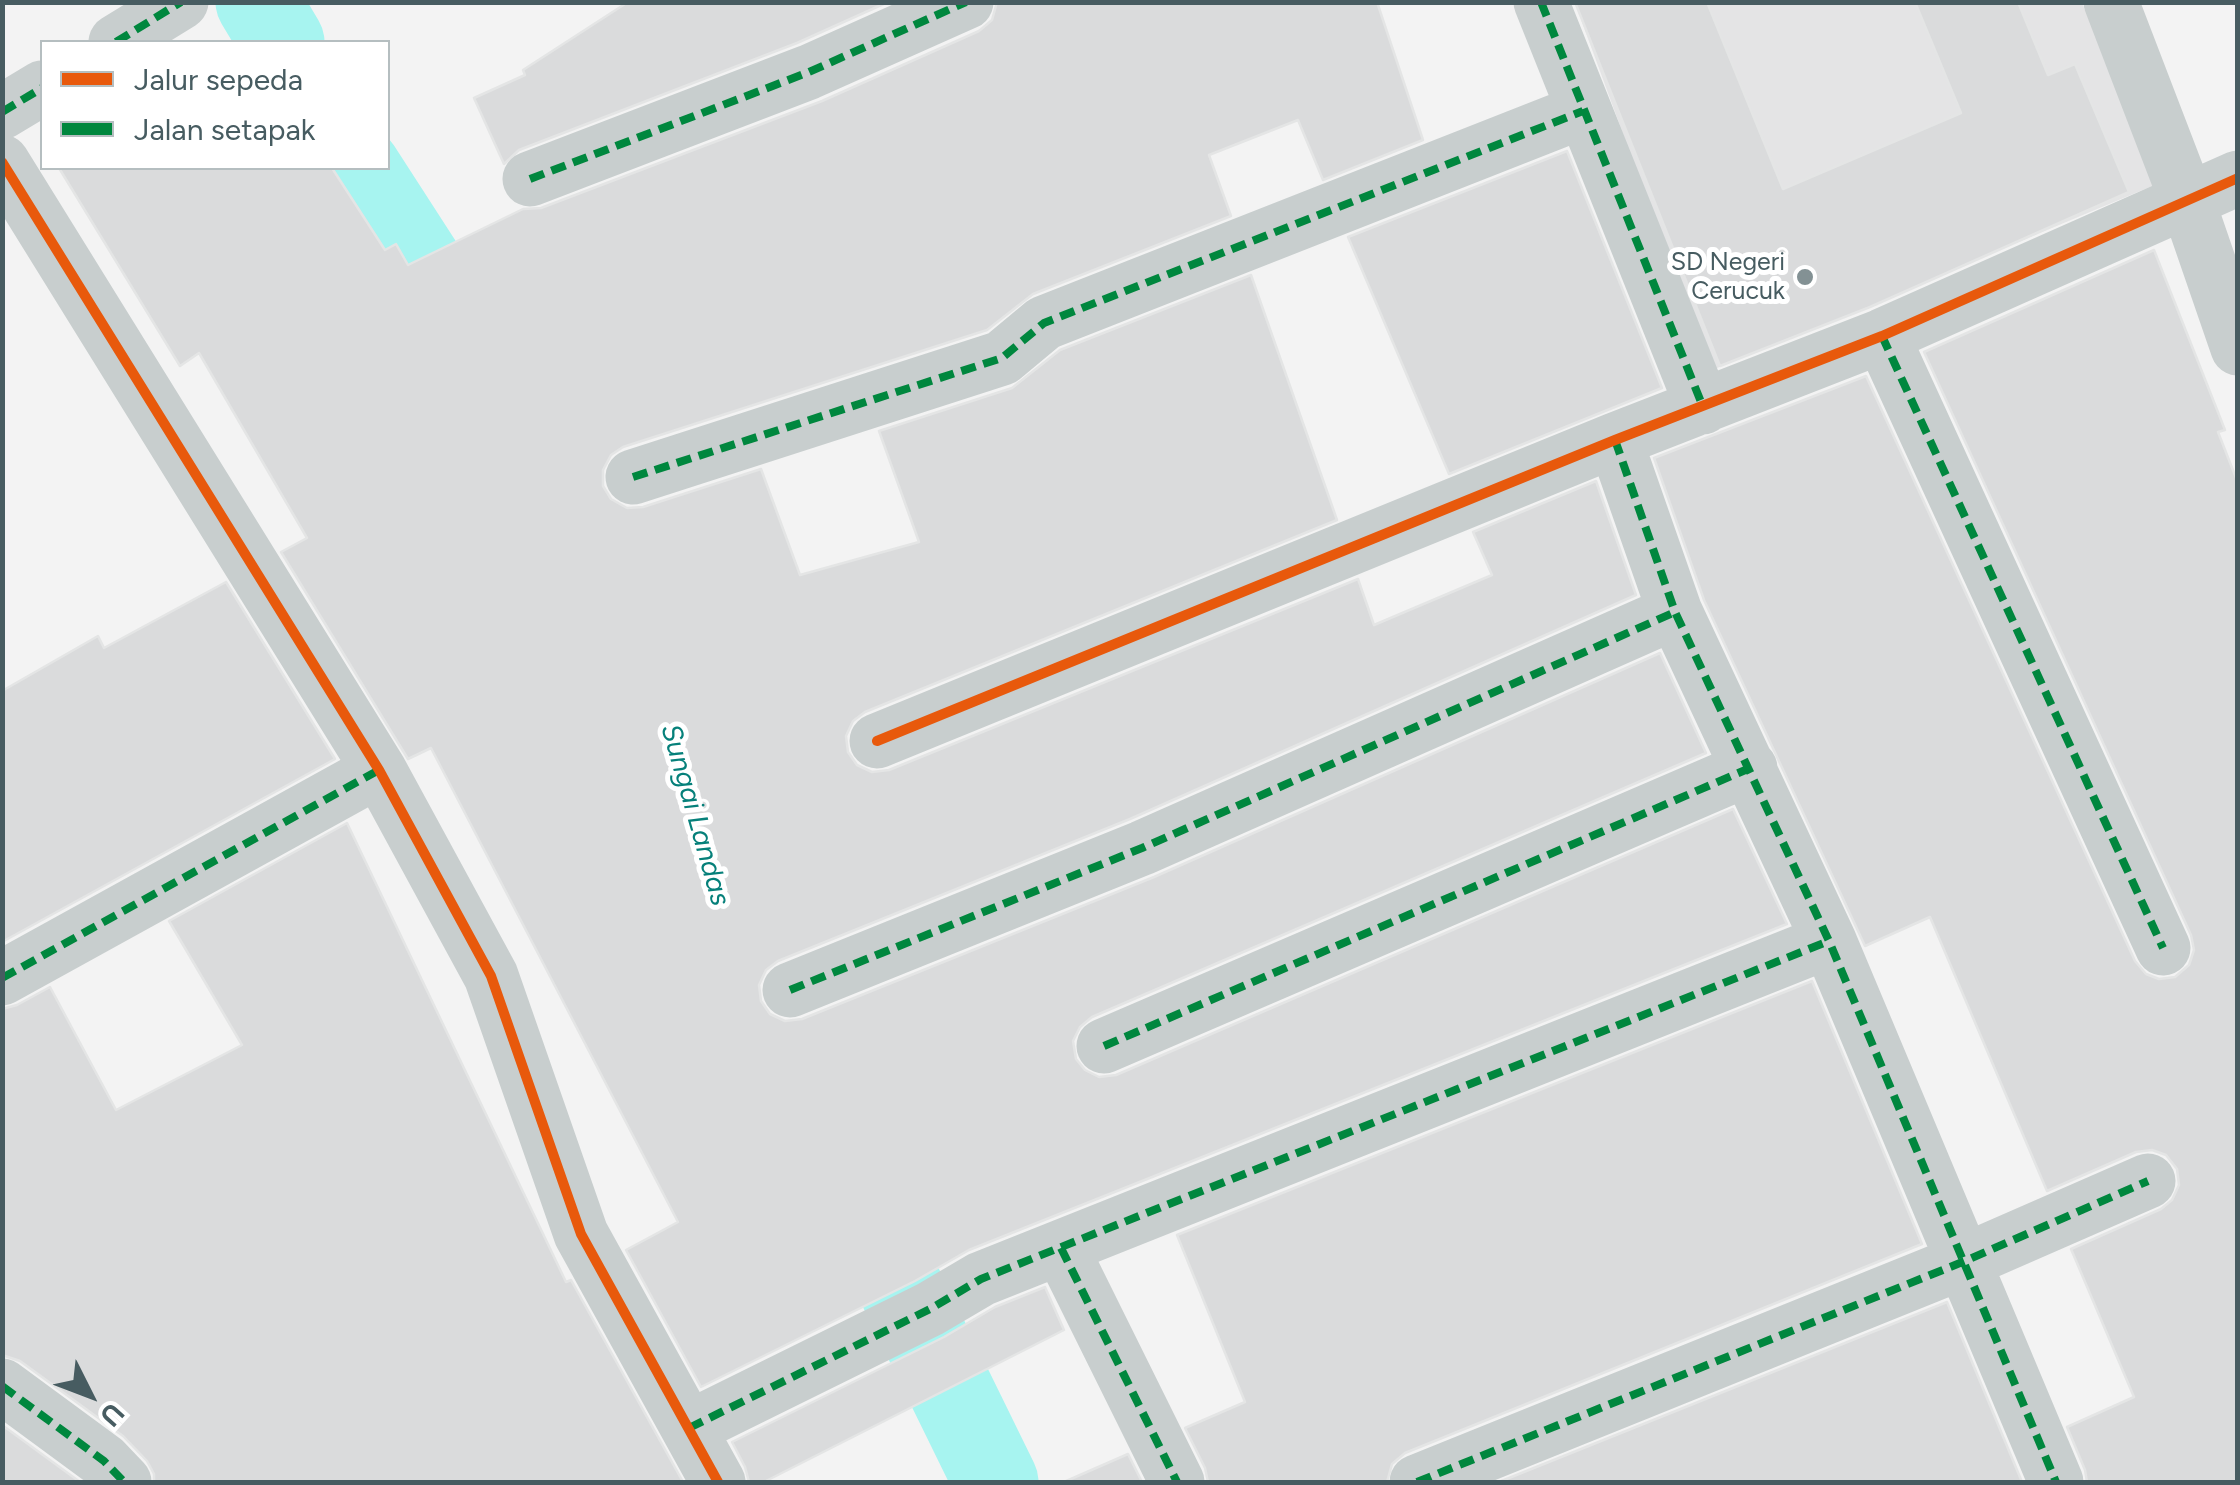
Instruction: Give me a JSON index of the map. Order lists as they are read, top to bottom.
{
  "water": ["Sungai Landas"],
  "places": ["SD Negeri Cerucuk"],
  "legend": ["Jalur sepeda", "Jalan setapak"],
  "north": "bottom right"
}
